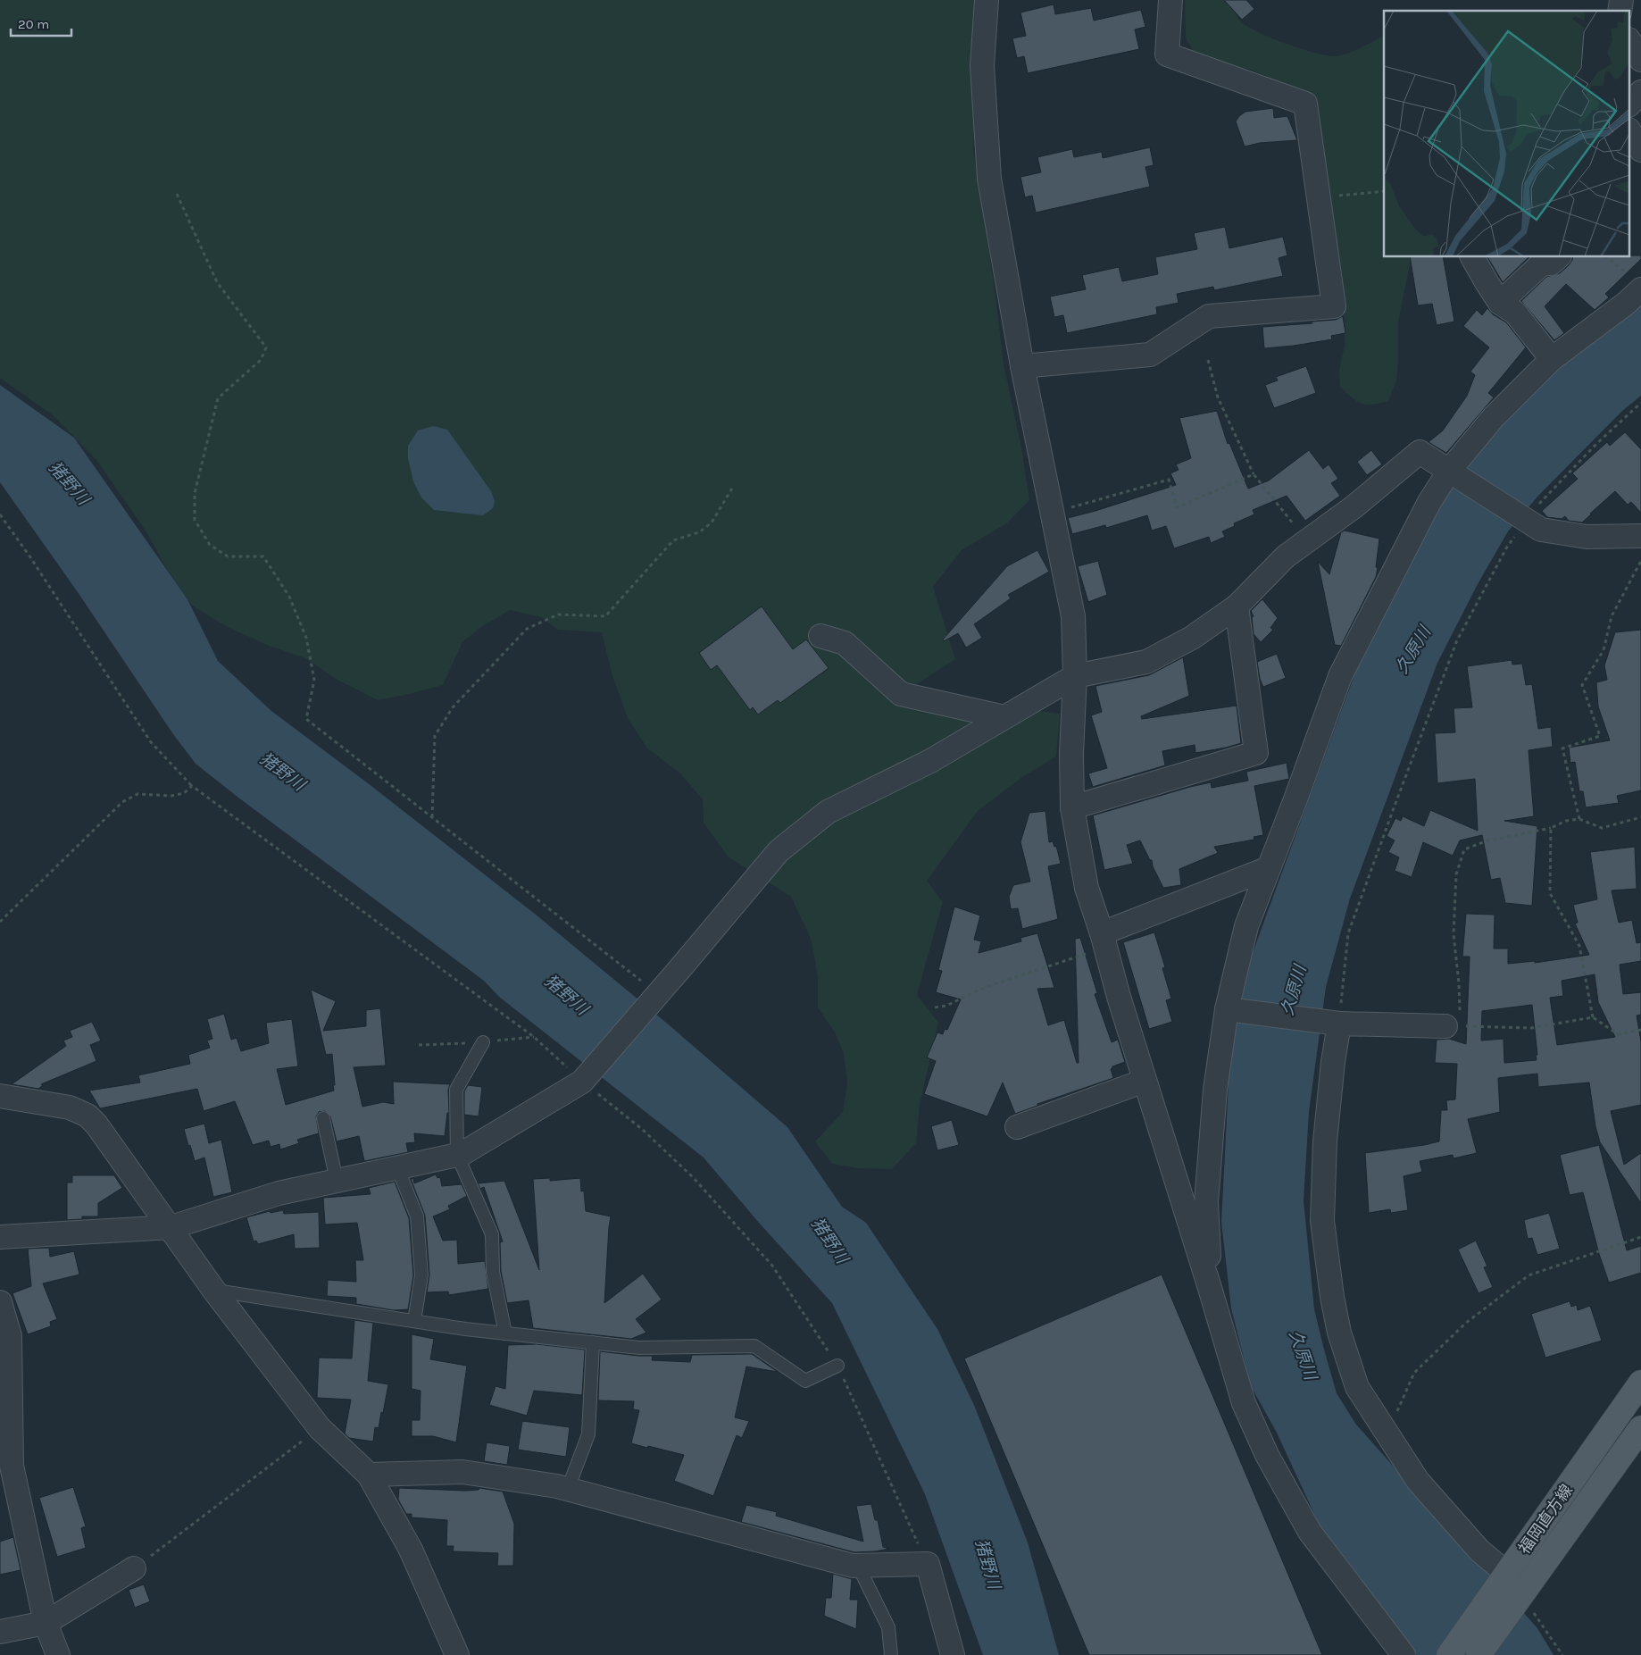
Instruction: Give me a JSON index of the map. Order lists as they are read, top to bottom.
{
  "streets": {
    "main road": ["福岡直方線"]
  },
  "water": ["猪野川", "久原川"],
  "scale_bar": "20 m"
}
